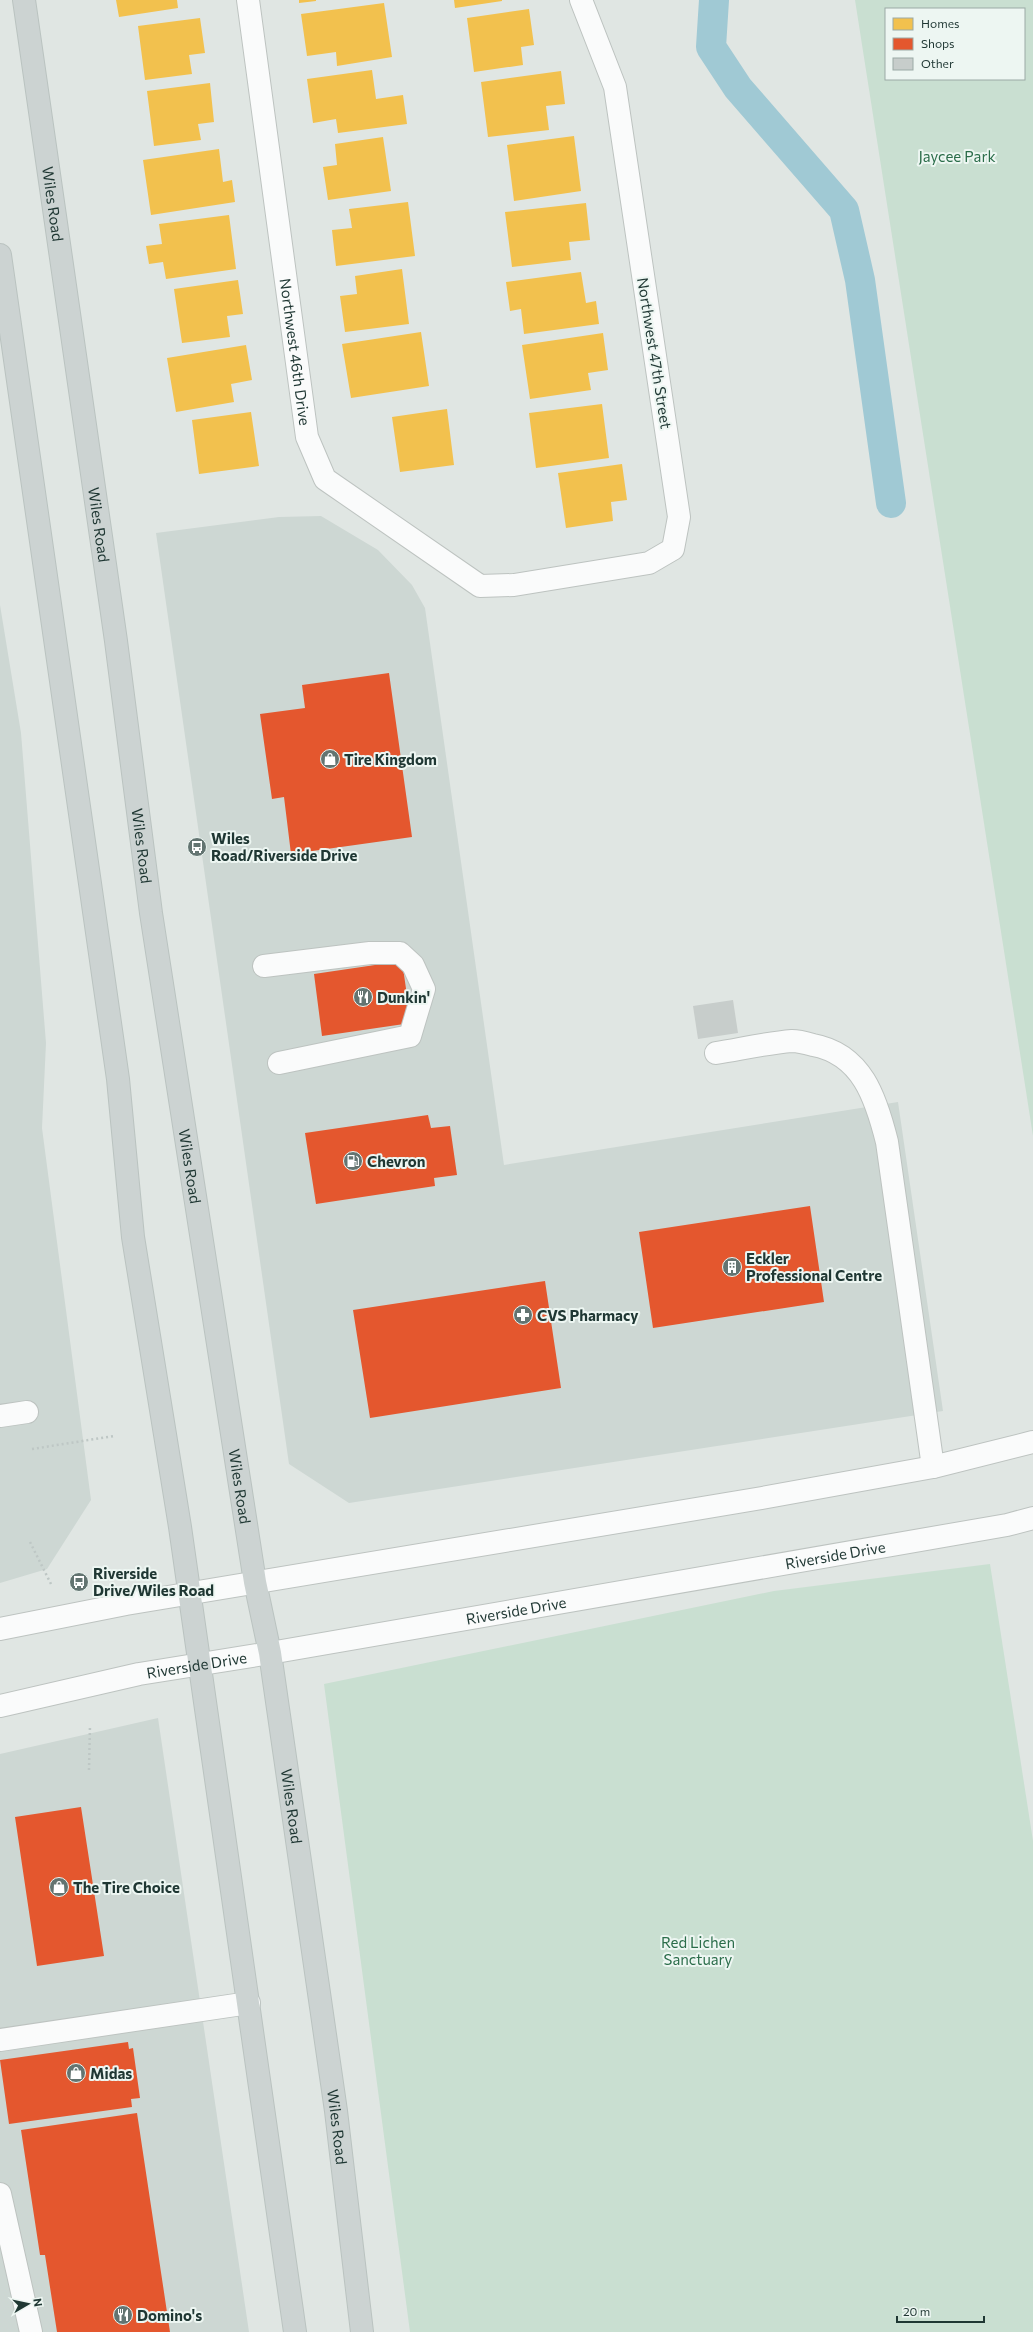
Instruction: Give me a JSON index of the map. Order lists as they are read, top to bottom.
{
  "streets": {
    "main road": ["Wiles Road"],
    "street": ["Northwest 46th Drive", "Northwest 47th Street", "Riverside Drive"]
  },
  "crossings": [
    ["Wiles Road", "Riverside Drive"],
    ["Northwest 46th Drive", "Northwest 47th Street"]
  ],
  "parks": ["Jaycee Park", "Red Lichen Sanctuary"],
  "places": {
    "shop": ["Tire Kingdom", "The Tire Choice", "Midas"],
    "bus stop": ["Wiles Road/Riverside Drive", "Riverside Drive/Wiles Road"],
    "restaurant": ["Dunkin'", "Domino's"],
    "fuel station": ["Chevron"],
    "building": ["Eckler Professional Centre"],
    "pharmacy": ["CVS Pharmacy"]
  },
  "legend": ["Homes", "Shops", "Other"],
  "scale_bar": "20 m",
  "north": "right"
}
